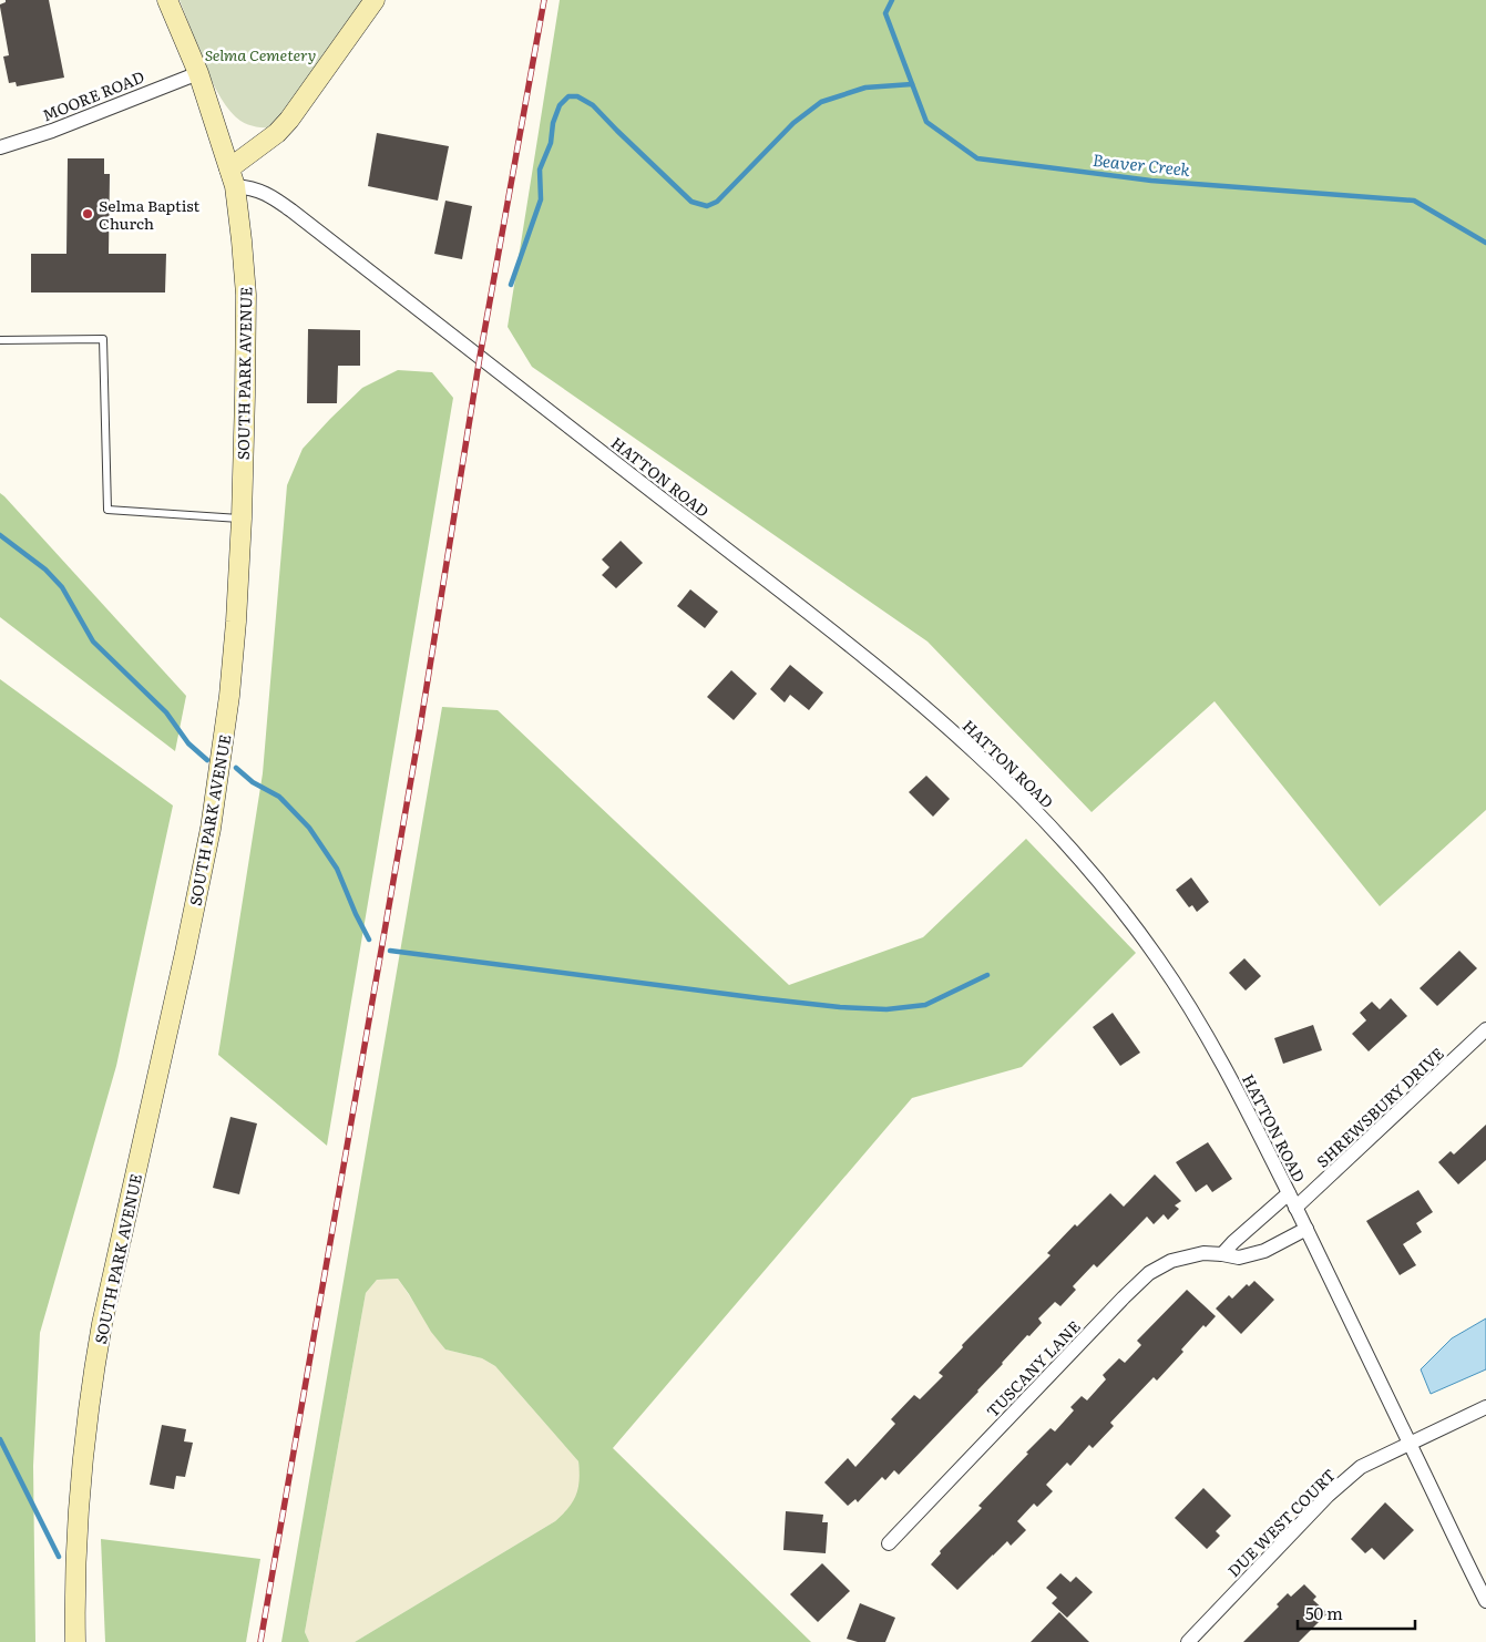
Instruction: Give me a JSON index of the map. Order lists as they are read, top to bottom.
{
  "streets": {
    "street": [
      "MOORE ROAD",
      "SOUTH PARK AVENUE",
      "HATTON ROAD",
      "SHREWSBURY DRIVE",
      "TUSCANY LANE",
      "DUE WEST COURT"
    ]
  },
  "crossings": [
    ["MOORE ROAD", "SOUTH PARK AVENUE"],
    ["SOUTH PARK AVENUE", "HATTON ROAD"],
    ["HATTON ROAD", "SHREWSBURY DRIVE"],
    ["HATTON ROAD", "TUSCANY LANE"],
    ["HATTON ROAD", "DUE WEST COURT"]
  ],
  "water": ["Beaver Creek"],
  "parks": ["Selma Cemetery"],
  "places": ["Selma Baptist Church"],
  "scale_bar": "50 m"
}
